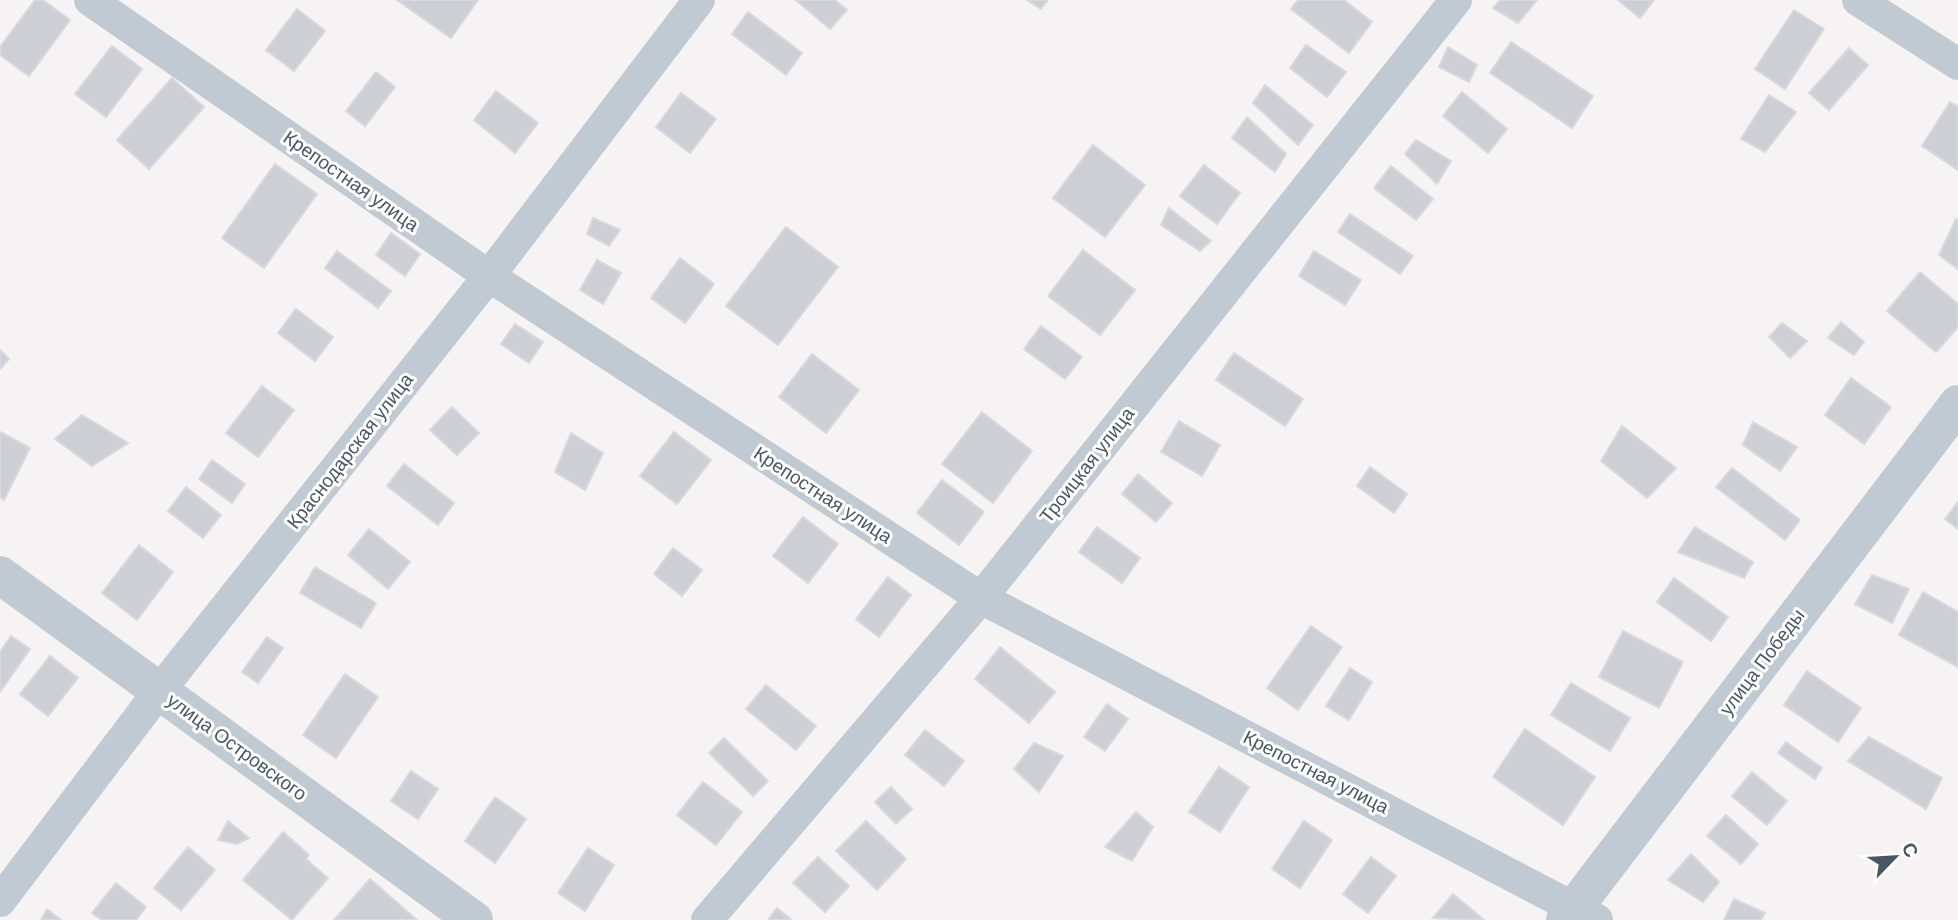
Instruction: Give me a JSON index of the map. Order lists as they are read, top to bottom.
{
  "streets": {
    "street": [
      "Крепостная улица",
      "Краснодарская улица",
      "Троицкая улица",
      "улица Победы",
      "улица Островского"
    ]
  },
  "crossings": [
    ["Крепостная улица", "Краснодарская улица"],
    ["Крепостная улица", "Троицкая улица"],
    ["Крепостная улица", "улица Победы"],
    ["Краснодарская улица", "улица Островского"]
  ],
  "north": "top right"
}
